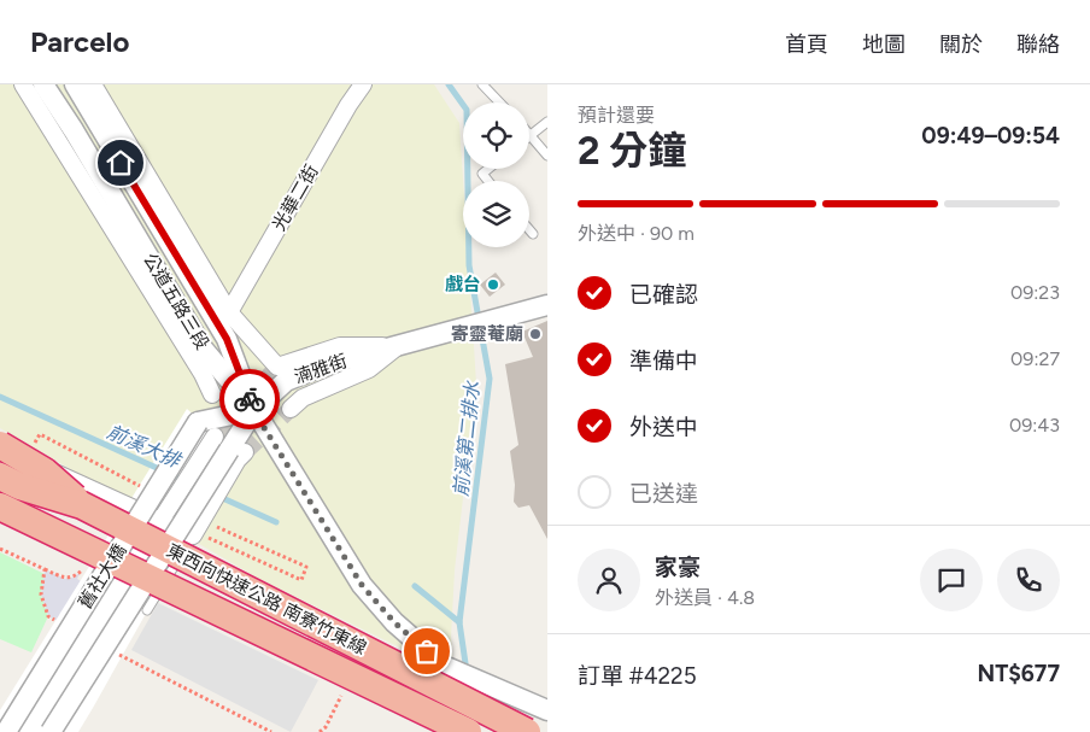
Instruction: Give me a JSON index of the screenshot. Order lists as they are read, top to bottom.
{
  "streets": {
    "highway": ["東西向快速公路 南寮竹東線"],
    "street": [
      "光華二街",
      "公道五路三段",
      "湳雅街",
      "舊社大橋"
    ]
  },
  "crossings": [
    ["光華二街", "湳雅街"],
    ["公道五路三段", "湳雅街"],
    ["湳雅街", "舊社大橋"]
  ],
  "water": ["前溪第二排水", "前溪大排"],
  "places": ["戲台", "寄靈菴廟"],
  "page": {
    "header": "Parcelo",
    "nav": [
      "首頁",
      "地圖",
      "關於",
      "聯絡"
    ],
    "heading": ["2 分鐘", "預計還要", "09:49–09:54"],
    "panel": [
      "家豪",
      "外送員 · 4.8",
      "訂單 #4225",
      "NT$677"
    ],
    "bar": "外送中 · 90 m",
    "list": [
      ["已確認", "09:23"],
      ["準備中", "09:27"],
      ["外送中", "09:43"],
      "已送達"
    ]
  }
}
